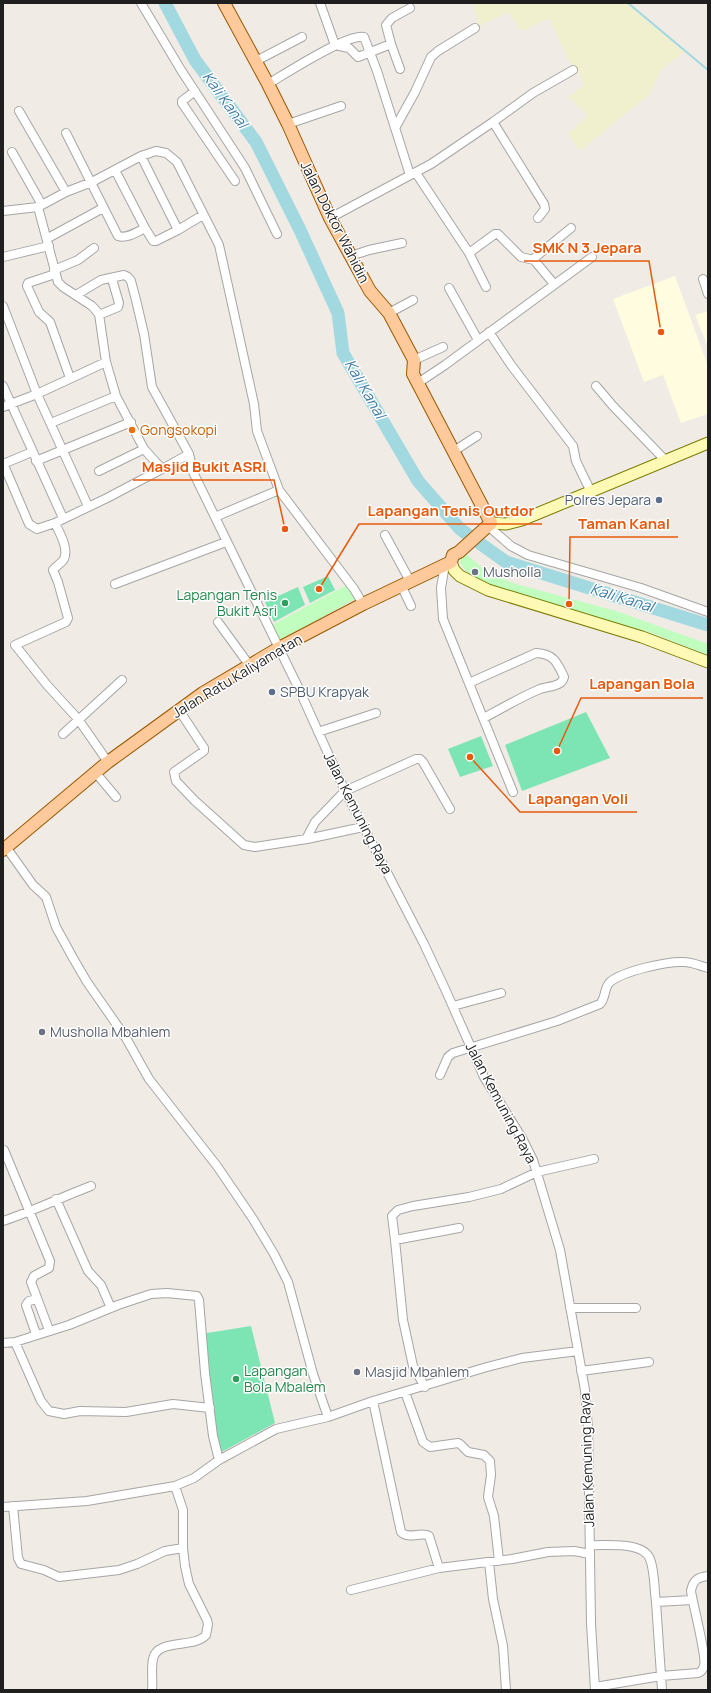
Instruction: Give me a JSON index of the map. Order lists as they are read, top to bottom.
{
  "streets": {
    "main road": ["Jalan Doktor Wahidin", "Jalan Ratu Kaliyamatan"],
    "street": ["Jalan Kemuning Raya"]
  },
  "crossings": [
    ["Jalan Ratu Kaliyamatan", "Jalan Kemuning Raya"]
  ],
  "water": ["Kali Kanal"],
  "places": [
    "SMK N 3 Jepara",
    "Gongsokopi",
    "Polres Jepara",
    "Masjid Bukit ASRI",
    "Musholla",
    "Lapangan Tenis Outdor",
    "Lapangan Tenis Bukit Asri",
    "Taman Kanal",
    "SPBU Krapyak",
    "Lapangan Bola",
    "Lapangan Voli",
    "Musholla Mbahlem",
    "Masjid Mbahlem",
    "Lapangan Bola Mbalem"
  ]
}
